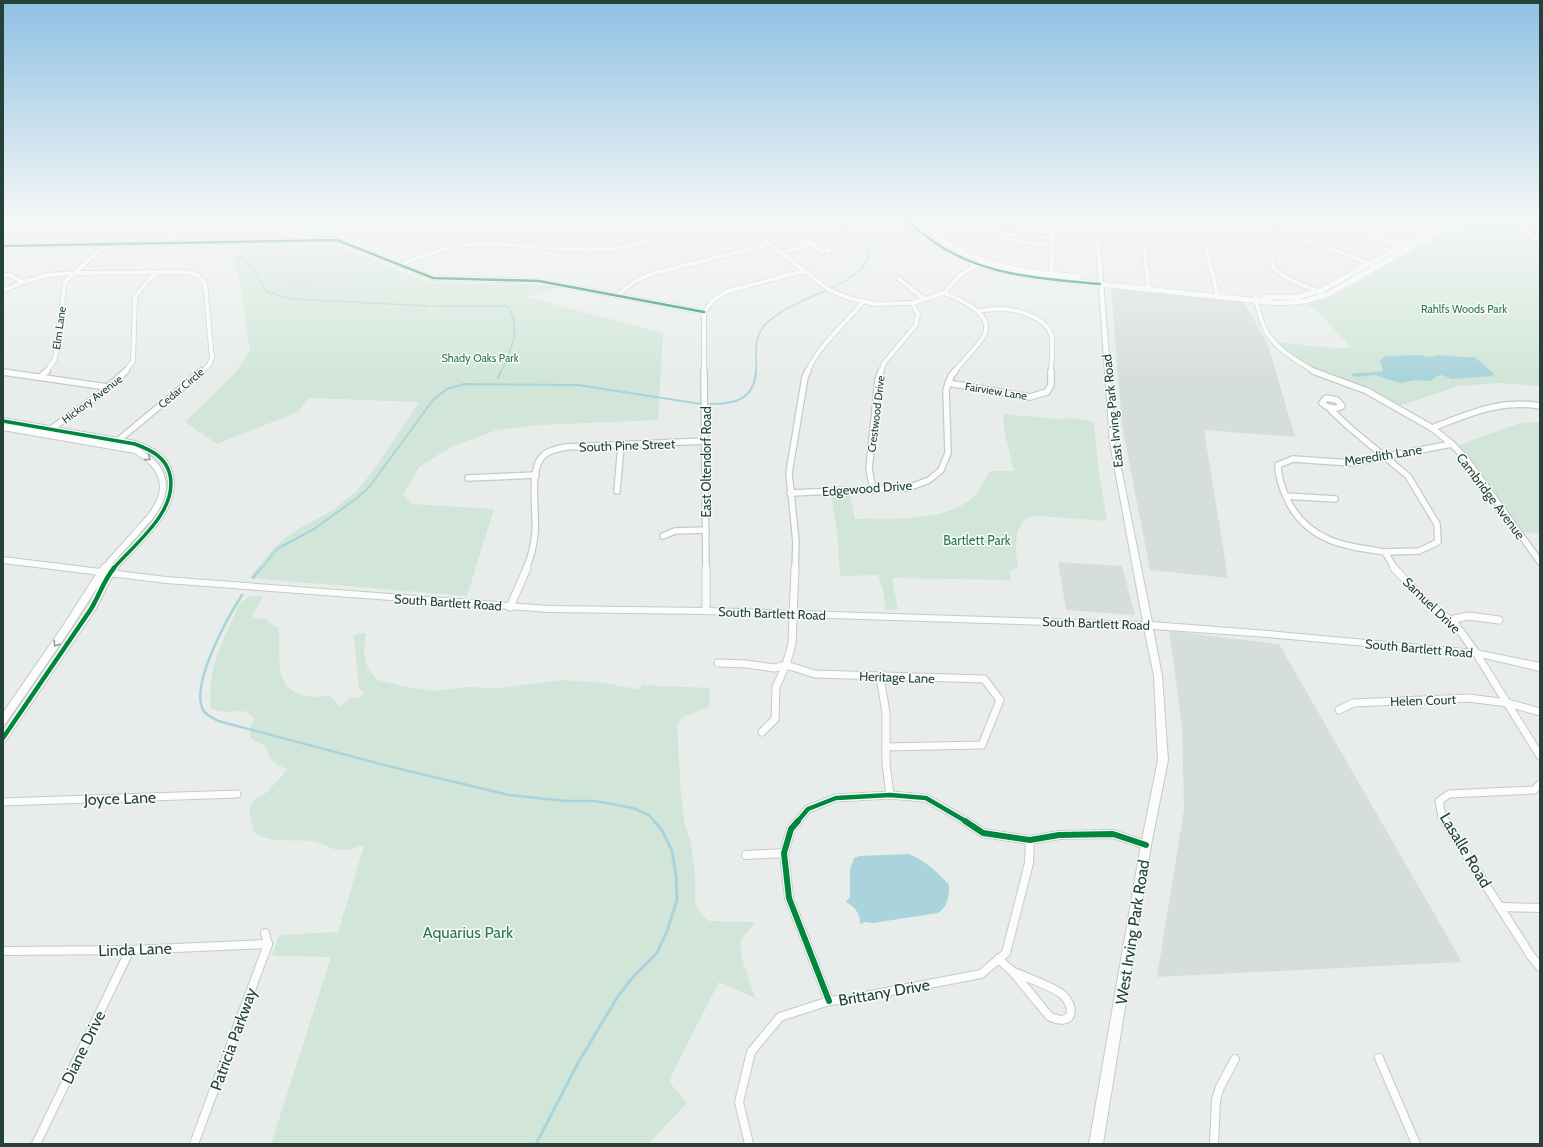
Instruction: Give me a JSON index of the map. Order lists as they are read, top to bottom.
{
  "streets": {
    "main road": ["East Irving Park Road", "South Bartlett Road", "West Irving Park Road"],
    "street": [
      "Elm Lane",
      "Cedar Circle",
      "Fairview Lane",
      "Hickory Avenue",
      "Crestwood Drive",
      "South Pine Street",
      "Meredith Lane",
      "East Oltendorf Road",
      "Edgewood Drive",
      "Cambridge Avenue",
      "Samuel Drive",
      "Heritage Lane",
      "Helen Court",
      "Joyce Lane",
      "Lasalle Road",
      "Linda Lane",
      "Brittany Drive",
      "Patricia Parkway",
      "Diane Drive"
    ]
  },
  "crossings": [
    ["Elm Lane", "Cedar Circle"],
    ["Cedar Circle", "Hickory Avenue"],
    ["Fairview Lane", "Edgewood Drive"],
    ["East Irving Park Road", "South Bartlett Road"],
    ["East Irving Park Road", "West Irving Park Road"],
    ["Crestwood Drive", "Edgewood Drive"],
    ["South Pine Street", "East Oltendorf Road"],
    ["Meredith Lane", "Cambridge Avenue"],
    ["Meredith Lane", "Samuel Drive"],
    ["East Oltendorf Road", "South Bartlett Road"],
    ["South Bartlett Road", "Samuel Drive"],
    ["South Bartlett Road", "West Irving Park Road"],
    ["Linda Lane", "Patricia Parkway"],
    ["Linda Lane", "Diane Drive"]
  ],
  "parks": [
    "Rahlfs Woods Park",
    "Shady Oaks Park",
    "Bartlett Park",
    "Aquarius Park"
  ]
}
